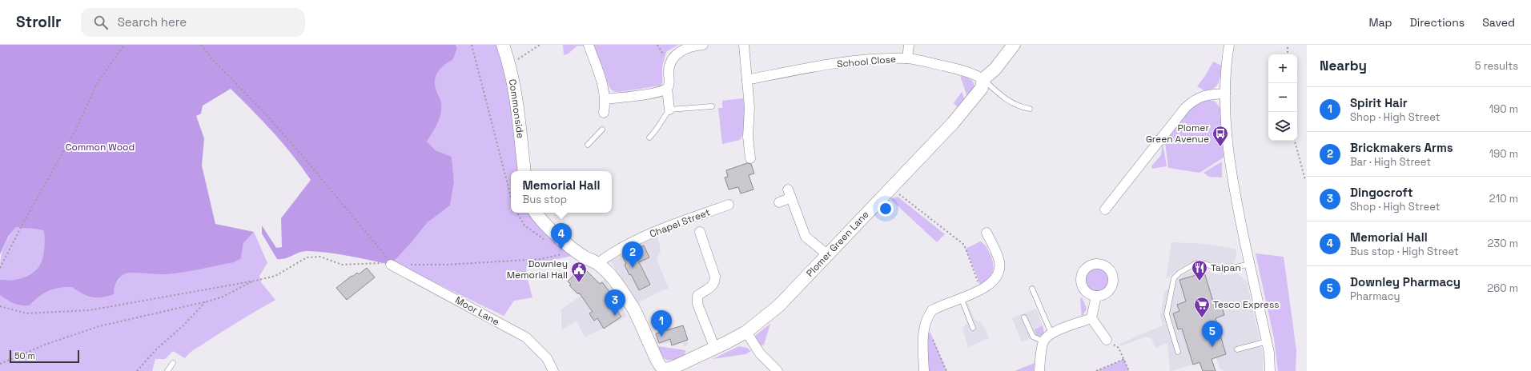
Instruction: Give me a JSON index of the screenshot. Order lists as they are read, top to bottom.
{
  "streets": {
    "street": [
      "School Close",
      "Commonside",
      "Chapel Street",
      "Plomer Green Lane",
      "Moor Lane"
    ]
  },
  "crossings": [
    ["School Close", "Plomer Green Lane"]
  ],
  "parks": ["Common Wood"],
  "places": {
    "bus stop": ["Plomer Green Avenue"],
    "restaurant": ["Taipan"],
    "public building": ["Downley Memorial Hall"],
    "supermarket": ["Tesco Express"]
  },
  "scale_bar": "50 m",
  "page": {
    "header": "Strollr",
    "search": "Search here",
    "nav": ["Map", "Directions", "Saved"],
    "heading": ["Nearby", "5 results"],
    "map_buttons": ["+", "−"],
    "list": [
      {
        "mark": "1",
        "name": "Spirit Hair",
        "note": "Shop · High Street",
        "value": "190 m"
      },
      {
        "mark": "2",
        "name": "Brickmakers Arms",
        "note": "Bar · High Street",
        "value": "190 m"
      },
      {
        "mark": "3",
        "name": "Dingocroft",
        "note": "Shop · High Street",
        "value": "210 m"
      },
      {
        "mark": "4",
        "name": "Memorial Hall",
        "note": "Bus stop · High Street",
        "value": "230 m"
      },
      {
        "mark": "5",
        "name": "Downley Pharmacy",
        "note": "Pharmacy",
        "value": "260 m"
      }
    ],
    "popup": ["Memorial Hall", "Bus stop"],
    "pins": [
      "4",
      "2",
      "3",
      "1",
      "5"
    ],
    "scale": "50 m"
  }
}
